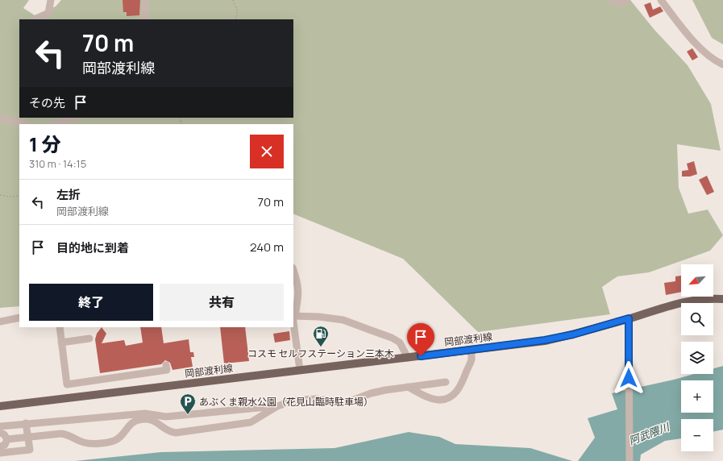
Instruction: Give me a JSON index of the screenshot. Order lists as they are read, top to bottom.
{
  "streets": {
    "main road": ["岡部渡利線"]
  },
  "water": ["阿武隈川"],
  "places": {
    "fuel station": ["コスモ セルフステーション三本木"],
    "parking": ["あぶくま親水公園（花見山臨時駐車場）"]
  },
  "north": "bottom left",
  "page": {
    "turn": ["70 m", "岡部渡利線"],
    "then": "その先",
    "heading": ["1 分", "310 m · 14:15"],
    "list": [
      {
        "name": "左折",
        "note": "岡部渡利線",
        "value": "70 m"
      },
      {
        "name": "目的地に到着",
        "value": "240 m"
      }
    ],
    "map_buttons": ["+", "−"],
    "buttons": ["終了", "共有"]
  }
}
